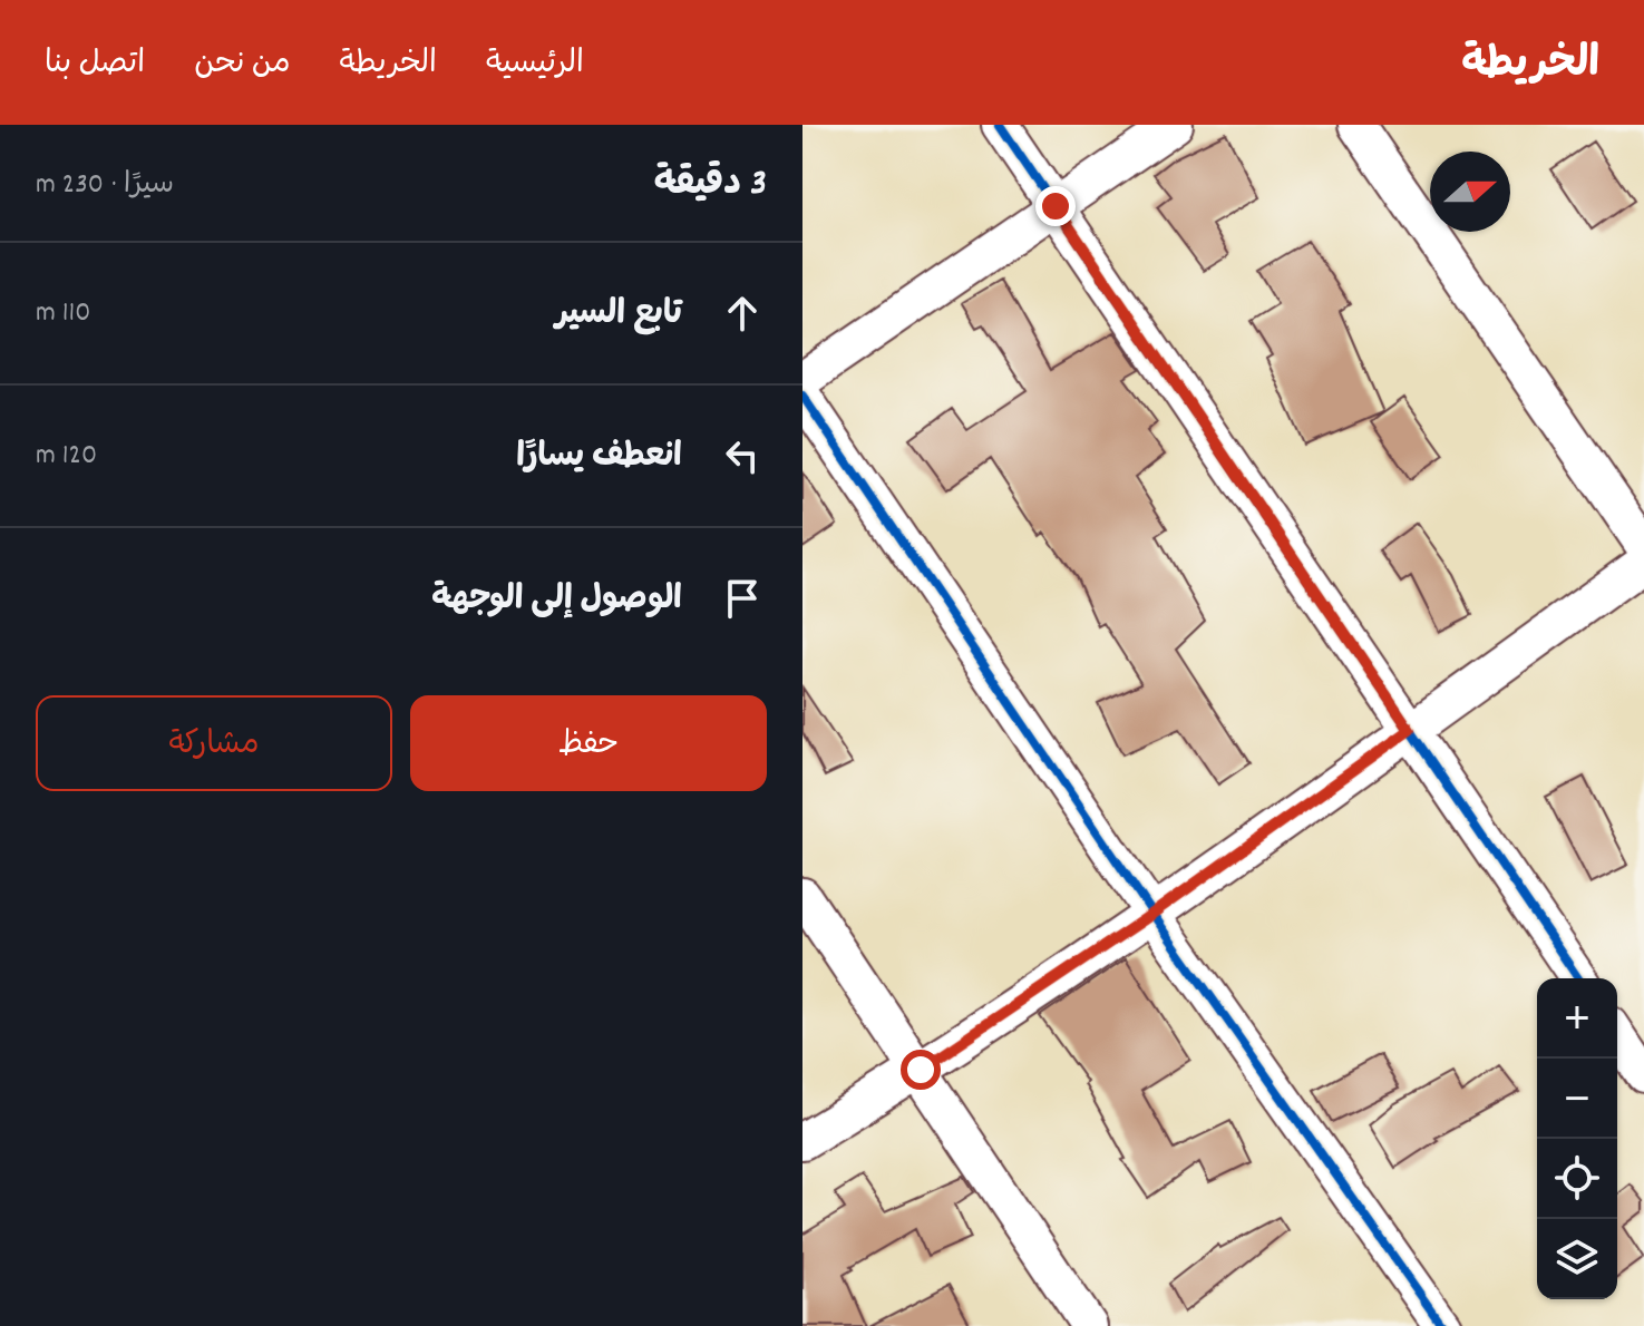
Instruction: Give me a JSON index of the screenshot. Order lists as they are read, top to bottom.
{
  "north": "right",
  "page": {
    "header": "الخريطة",
    "nav": [
      "الرئيسية",
      "الخريطة",
      "من نحن",
      "اتصل بنا"
    ],
    "heading": ["3 دقيقة", "سيرًا · 230 m"],
    "list": [
      ["تابع السير", "110 m"],
      ["انعطف يسارًا", "120 m"],
      "الوصول إلى الوجهة"
    ],
    "buttons": ["حفظ", "مشاركة"],
    "map_buttons": ["+", "−"]
  }
}
